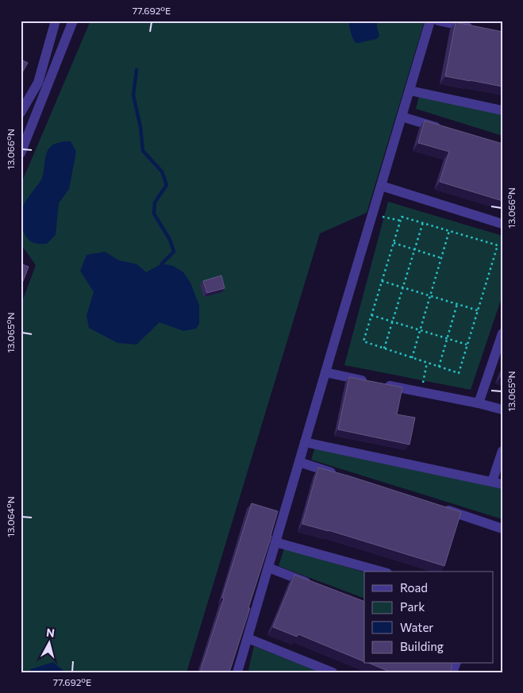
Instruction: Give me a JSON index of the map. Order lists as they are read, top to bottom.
{
  "legend": [
    "Road",
    "Park",
    "Water",
    "Building"
  ],
  "north": "top",
  "coordinates": [
    "77.692°E",
    "13.066°N",
    "13.065°N",
    "13.064°N"
  ]
}
